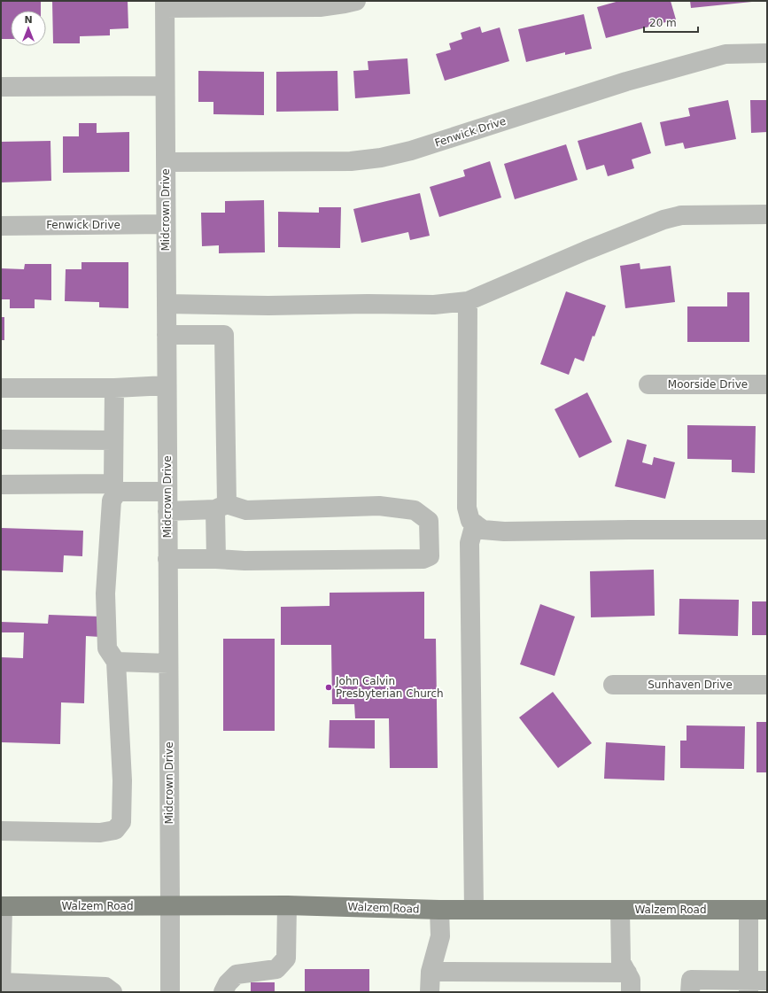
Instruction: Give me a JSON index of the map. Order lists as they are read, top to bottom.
{
  "streets": {
    "main road": ["Walzem Road"],
    "street": [
      "Fenwick Drive",
      "Midcrown Drive",
      "Moorside Drive",
      "Sunhaven Drive"
    ]
  },
  "crossings": [
    ["Fenwick Drive", "Midcrown Drive"],
    ["Midcrown Drive", "Walzem Road"]
  ],
  "places": ["John Calvin Presbyterian Church"],
  "scale_bar": "20 m",
  "north": "top"
}
